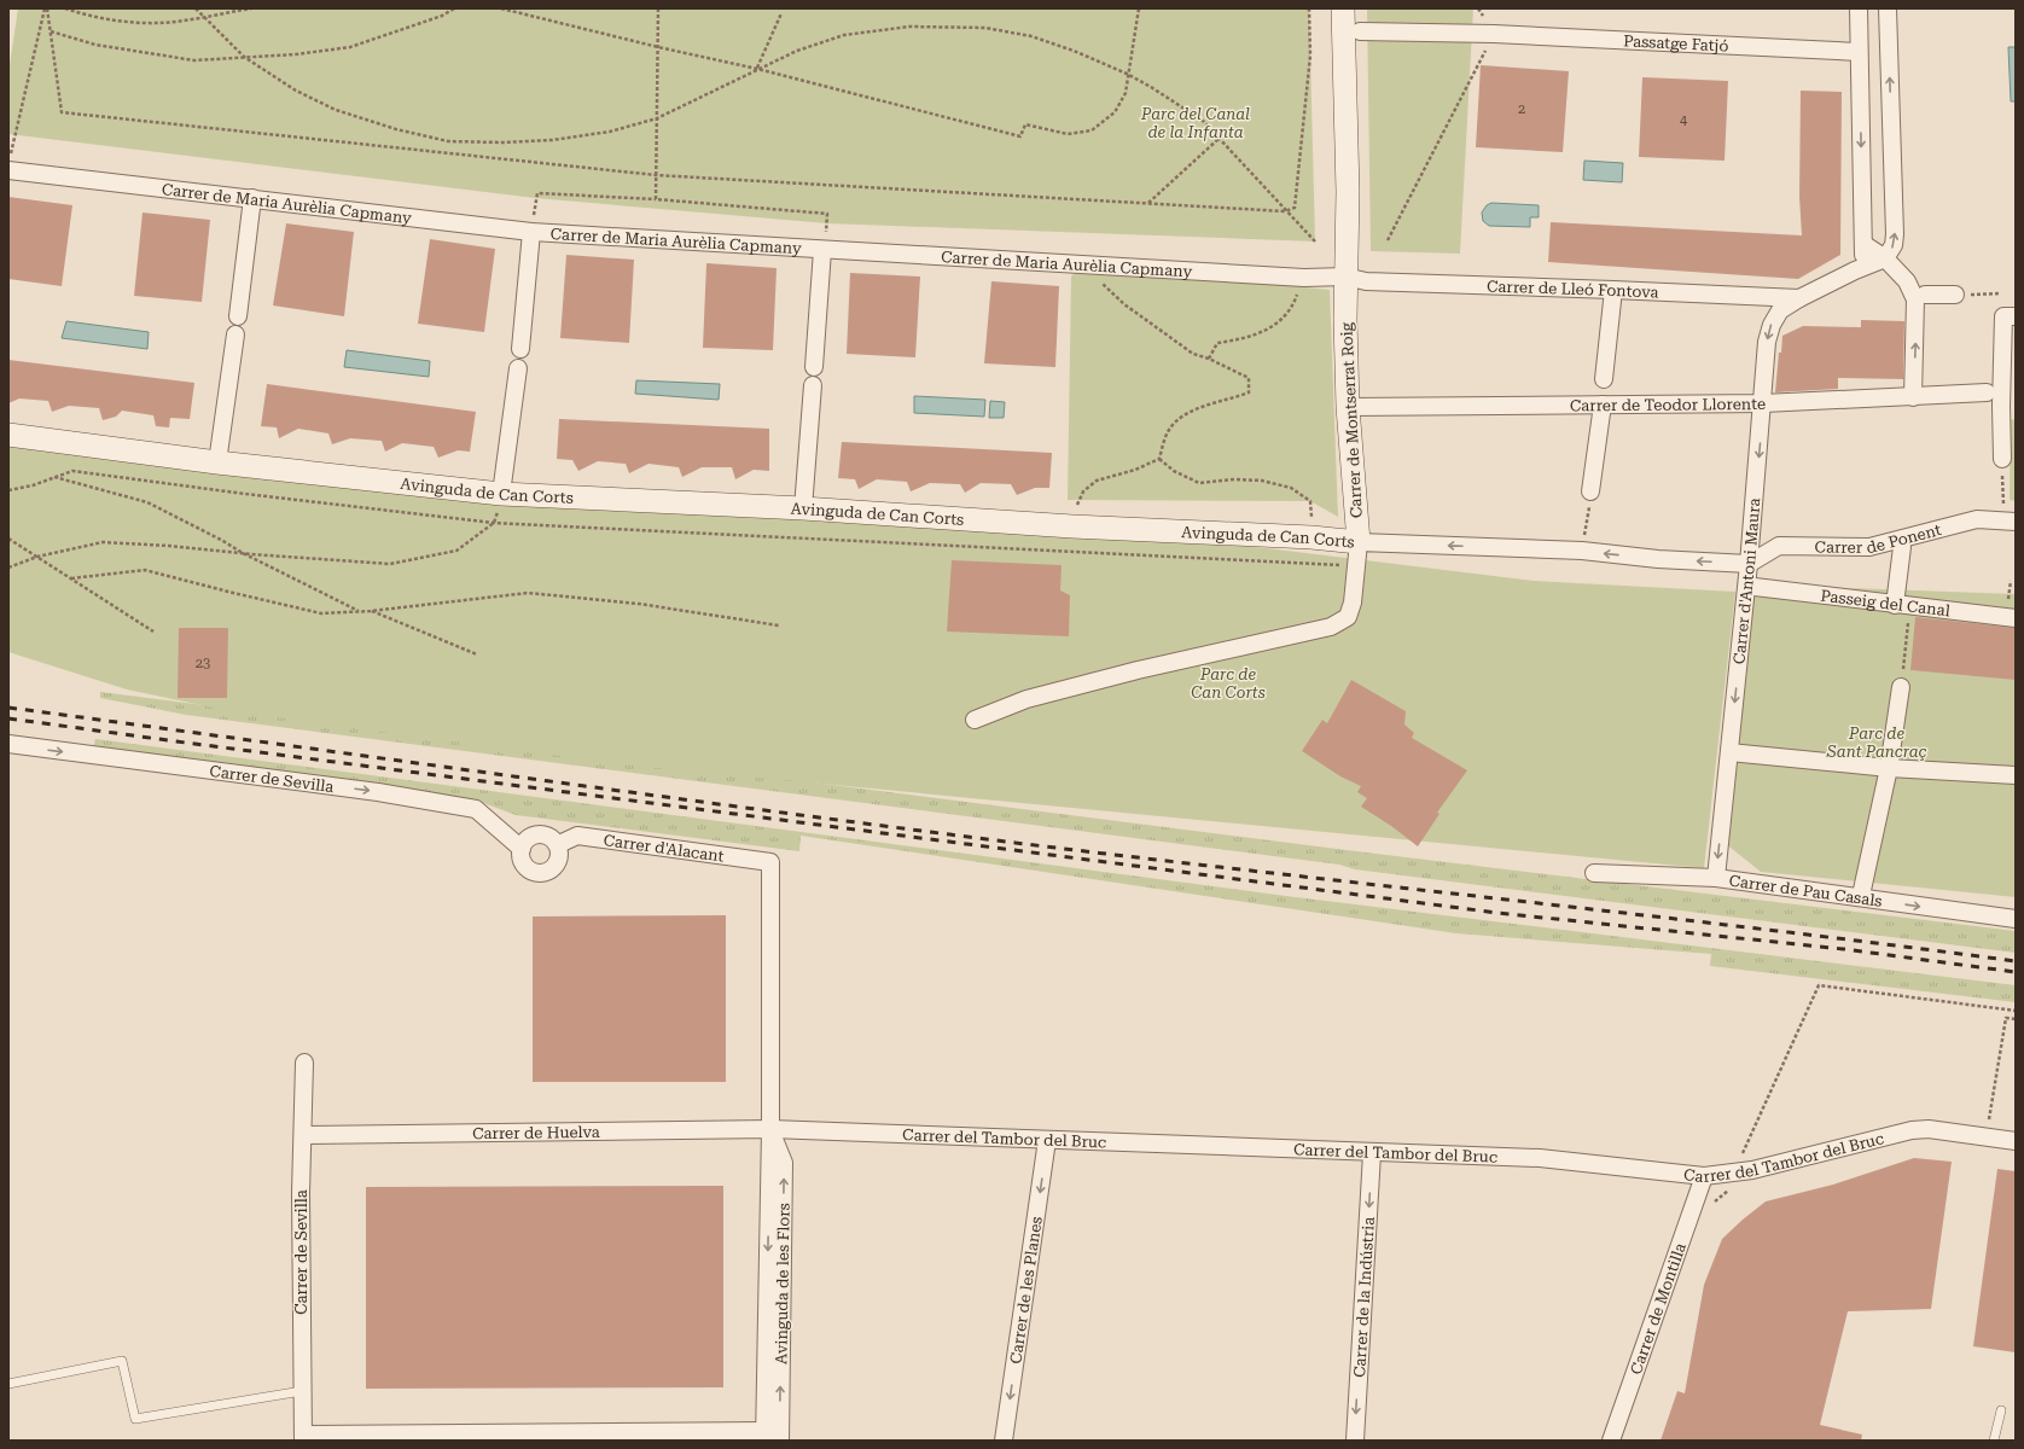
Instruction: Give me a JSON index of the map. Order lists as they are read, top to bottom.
{
  "streets": {
    "street": [
      "Passatge Fatjó",
      "Carrer de Maria Aurèlia Capmany",
      "Carrer de Lleó Fontova",
      "Carrer de Teodor Llorente",
      "Carrer de Montserrat Roig",
      "Avinguda de Can Corts",
      "Carrer de Ponent",
      "Carrer d'Antoni Maura",
      "Passeig del Canal",
      "Carrer de Sevilla",
      "Carrer d'Alacant",
      "Carrer de Pau Casals",
      "Carrer de Huelva",
      "Carrer del Tambor del Bruc",
      "Avinguda de les Flors",
      "Carrer de les Planes",
      "Carrer de la Indústria",
      "Carrer de Montilla"
    ]
  },
  "crossings": [
    ["Carrer de Maria Aurèlia Capmany", "Carrer de Lleó Fontova"],
    ["Carrer de Maria Aurèlia Capmany", "Carrer de Montserrat Roig"],
    ["Carrer de Lleó Fontova", "Carrer de Montserrat Roig"],
    ["Carrer de Lleó Fontova", "Carrer d'Antoni Maura"],
    ["Carrer de Teodor Llorente", "Carrer de Montserrat Roig"],
    ["Carrer de Teodor Llorente", "Carrer d'Antoni Maura"],
    ["Carrer de Montserrat Roig", "Avinguda de Can Corts"],
    ["Avinguda de Can Corts", "Carrer de Ponent"],
    ["Avinguda de Can Corts", "Carrer d'Antoni Maura"],
    ["Carrer de Ponent", "Carrer d'Antoni Maura"],
    ["Carrer d'Antoni Maura", "Carrer de Pau Casals"],
    ["Carrer de Sevilla", "Carrer d'Alacant"],
    ["Carrer de Sevilla", "Carrer de Huelva"],
    ["Carrer d'Alacant", "Avinguda de les Flors"],
    ["Carrer de Huelva", "Carrer del Tambor del Bruc"],
    ["Carrer de Huelva", "Avinguda de les Flors"],
    ["Carrer del Tambor del Bruc", "Avinguda de les Flors"],
    ["Carrer del Tambor del Bruc", "Carrer de les Planes"],
    ["Carrer del Tambor del Bruc", "Carrer de la Indústria"],
    ["Carrer del Tambor del Bruc", "Carrer de Montilla"]
  ],
  "one_way": [
    "Carrer d'Antoni Maura",
    "Carrer de Sevilla",
    "Carrer de les Planes",
    "Carrer de la Indústria"
  ],
  "parks": ["Parc del Canal de la Infanta", "Parc de Can Corts", "Parc de Sant Pancraç"],
  "house_numbers": ["2", "4", "23"]
}
